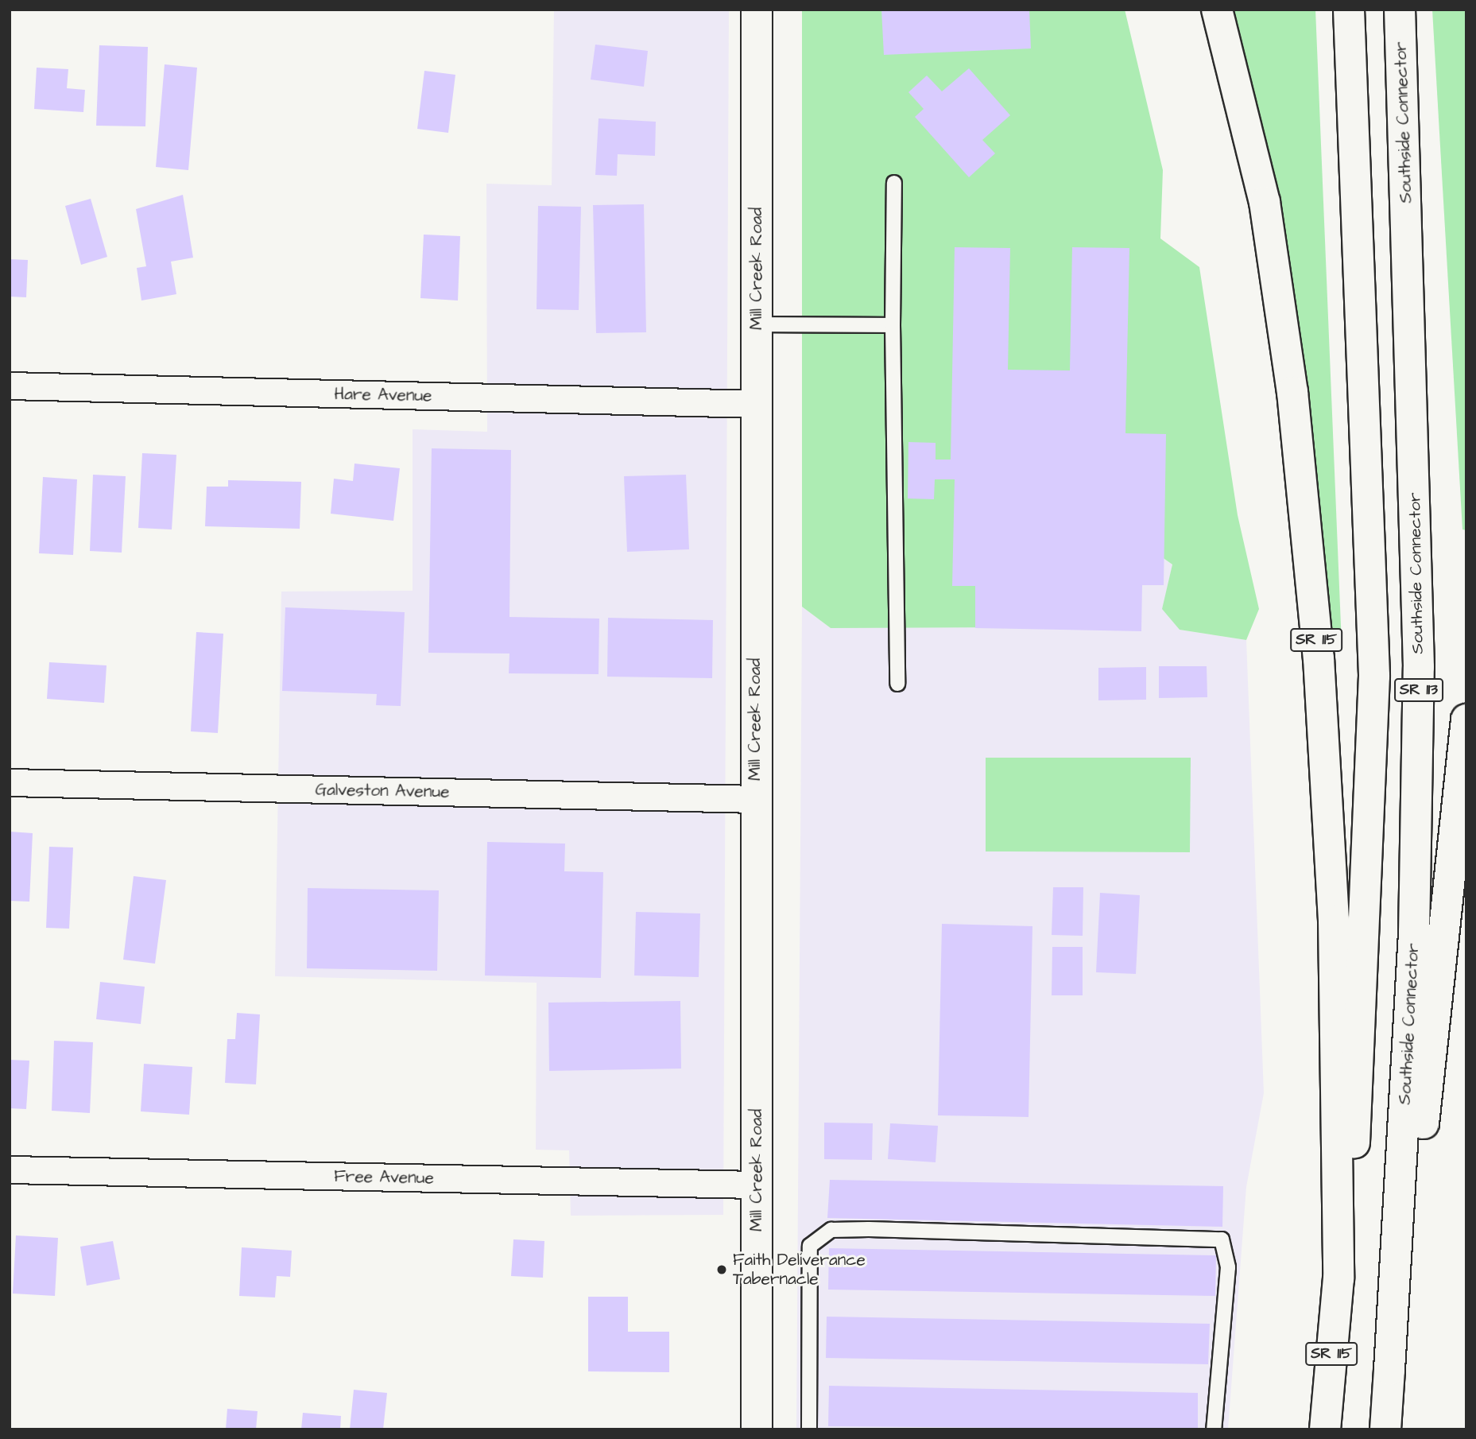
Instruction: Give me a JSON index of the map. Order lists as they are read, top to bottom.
{
  "streets": {
    "main road": [
      "Southside Connector",
      "Mill Creek Road",
      "SR 115",
      "SR 113"
    ],
    "street": ["Hare Avenue", "Galveston Avenue", "Free Avenue"]
  },
  "crossings": [
    ["Mill Creek Road", "Hare Avenue"],
    ["Mill Creek Road", "Galveston Avenue"],
    ["Mill Creek Road", "Free Avenue"],
    ["SR 115", "SR 113"]
  ],
  "places": ["Faith Deliverance Tabernacle"]
}
